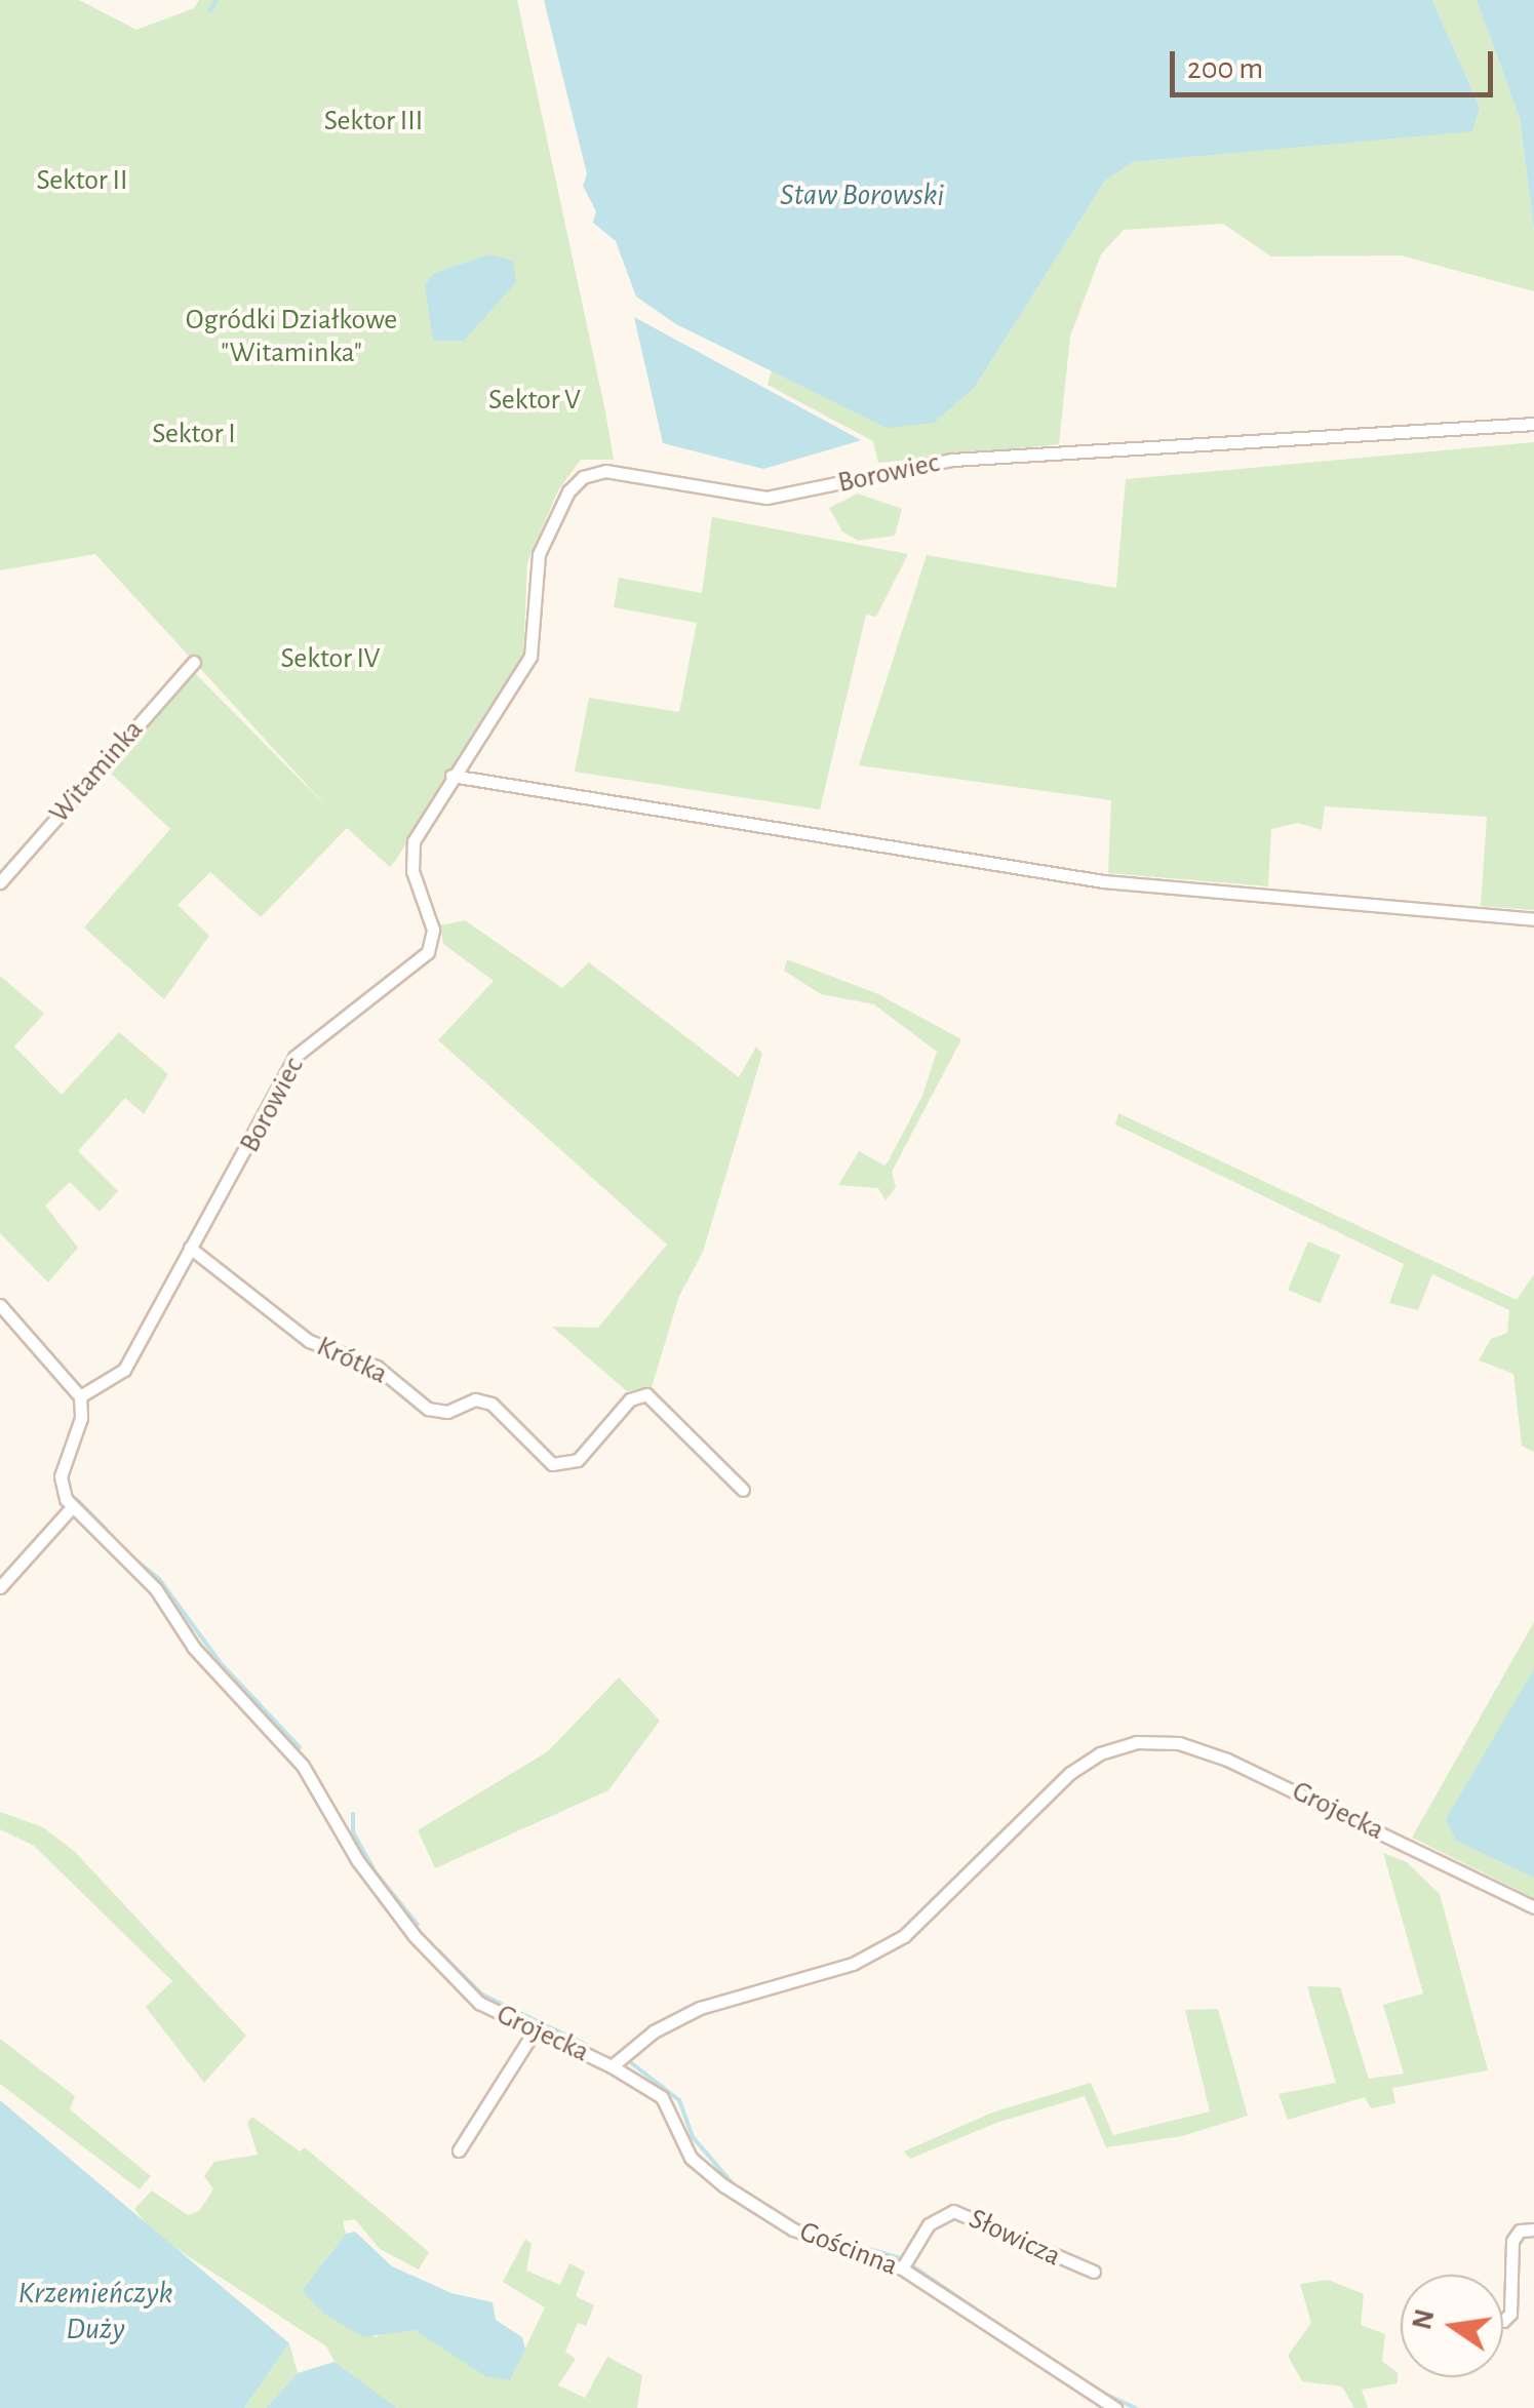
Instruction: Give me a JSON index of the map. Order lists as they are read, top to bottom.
{
  "streets": {
    "street": [
      "Borowiec",
      "Witaminka",
      "Krótka",
      "Grojecka",
      "Słowicza",
      "Gościnna"
    ]
  },
  "crossings": [
    ["Borowiec", "Krótka"],
    ["Grojecka", "Gościnna"],
    ["Słowicza", "Gościnna"]
  ],
  "water": ["Staw Borowski", "Krzemieńczyk Duży"],
  "parks": [
    "Sektor III",
    "Sektor II",
    "Ogródki Działkowe \"Witaminka\"",
    "Sektor V",
    "Sektor I",
    "Sektor IV"
  ],
  "scale_bar": "200 m",
  "north": "left"
}
